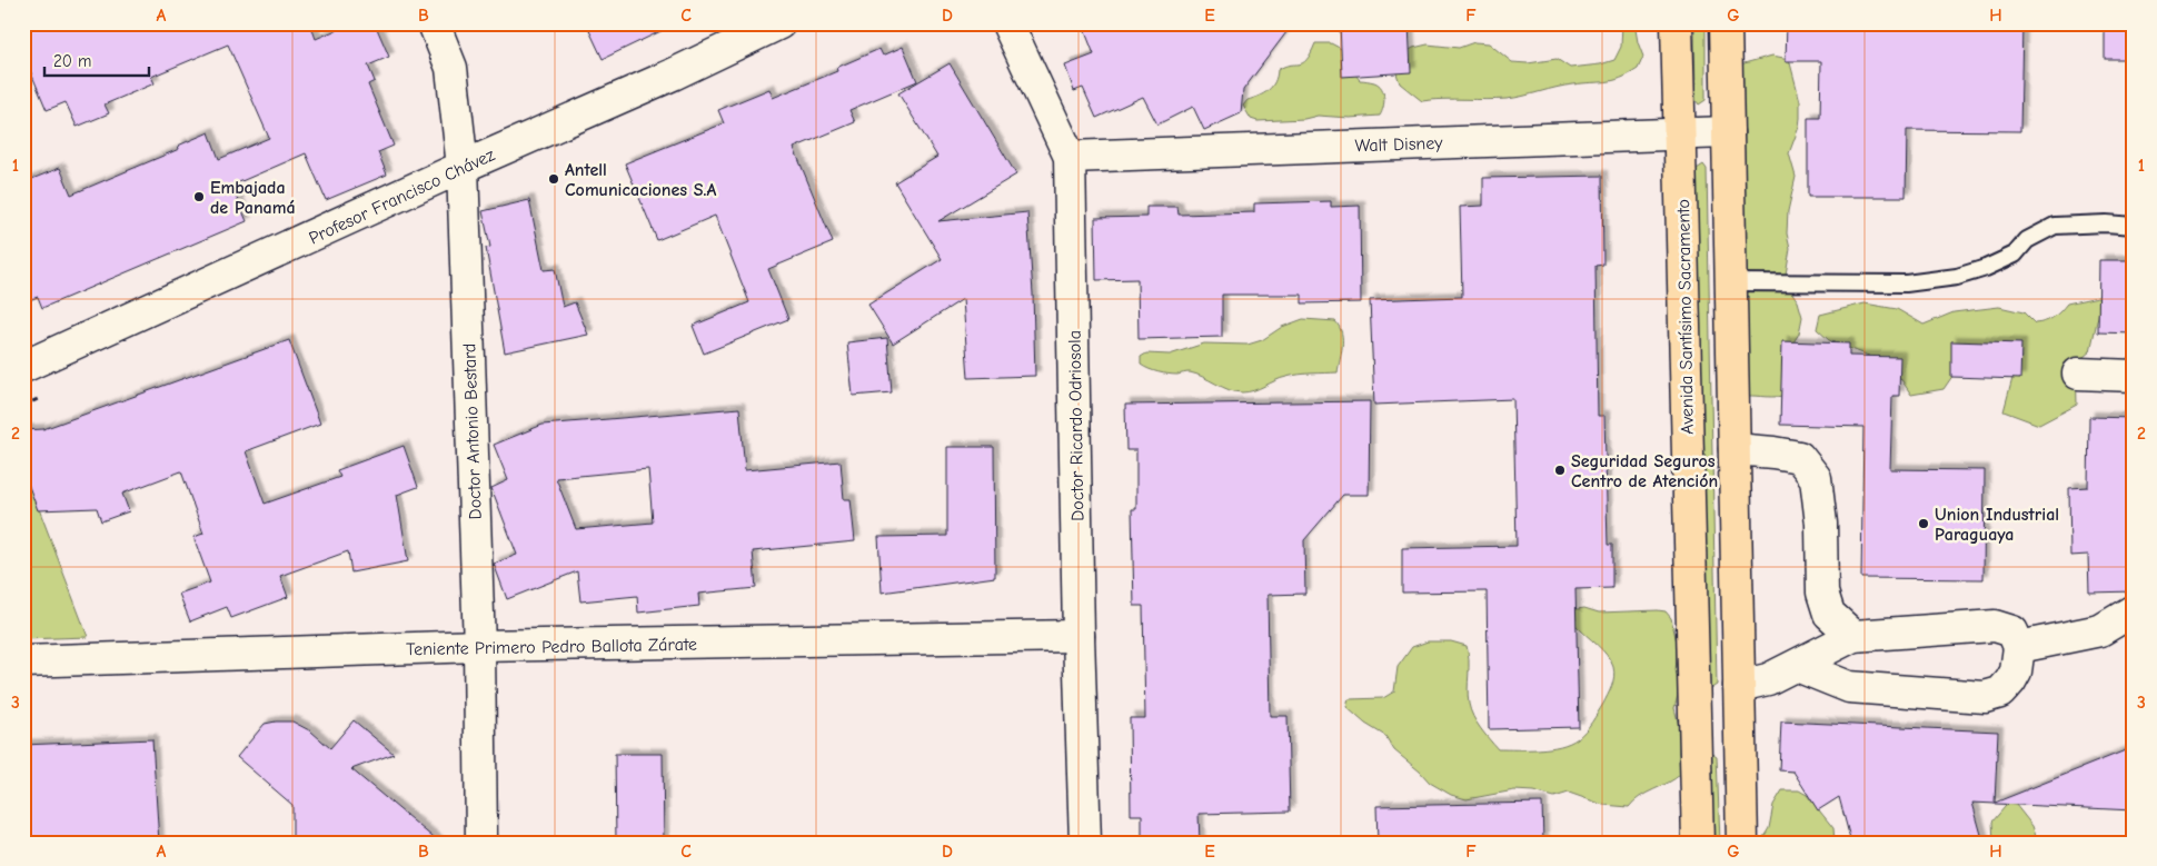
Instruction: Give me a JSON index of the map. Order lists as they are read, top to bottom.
{
  "streets": {
    "main road": ["Avenida Santísimo Sacramento"],
    "street": [
      "Walt Disney",
      "Profesor Francisco Chávez",
      "Doctor Ricardo Odriosola",
      "Doctor Antonio Bestard",
      "Teniente Primero Pedro Ballota Zárate"
    ]
  },
  "crossings": [
    ["Walt Disney", "Avenida Santísimo Sacramento"],
    ["Walt Disney", "Doctor Ricardo Odriosola"],
    ["Profesor Francisco Chávez", "Doctor Antonio Bestard"],
    ["Doctor Ricardo Odriosola", "Teniente Primero Pedro Ballota Zárate"],
    ["Doctor Antonio Bestard", "Teniente Primero Pedro Ballota Zárate"]
  ],
  "places": [
    "Antell Comunicaciones S.A",
    "Embajada de Panamá",
    "Seguridad Seguros Centro de Atención",
    "Union Industrial Paraguaya"
  ],
  "scale_bar": "20 m",
  "grid": {
    "columns": [
      "A",
      "B",
      "C",
      "D",
      "E",
      "F",
      "G",
      "H"
    ],
    "rows": ["1", "2", "3"]
  }
}
